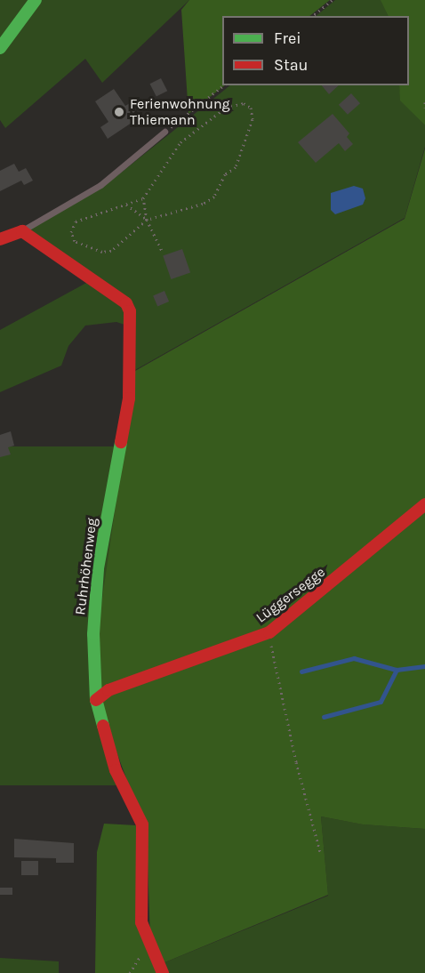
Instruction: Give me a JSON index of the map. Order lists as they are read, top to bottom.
{
  "streets": {
    "street": ["Ruhrhöhenweg", "Lüggersegge"]
  },
  "crossings": [
    ["Ruhrhöhenweg", "Lüggersegge"]
  ],
  "places": ["Ferienwohnung Thiemann"],
  "legend": ["Frei", "Stau"]
}
